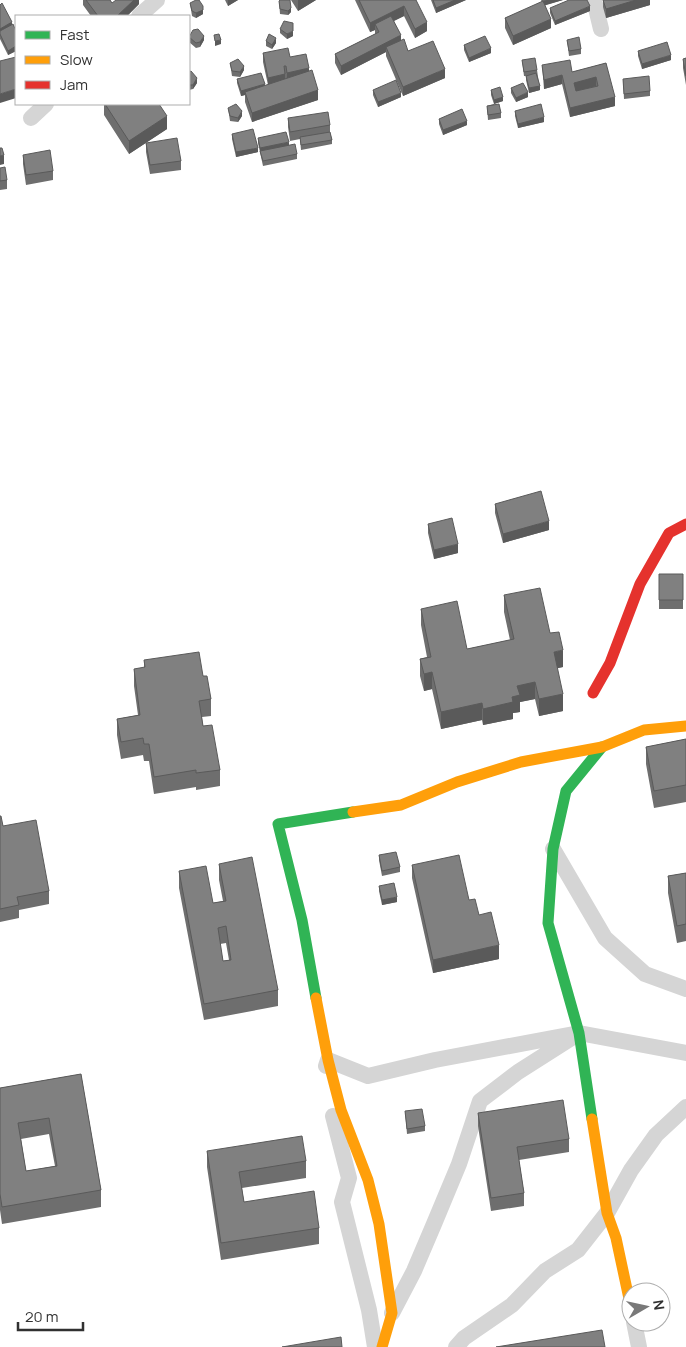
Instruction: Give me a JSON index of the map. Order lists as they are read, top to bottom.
{
  "legend": ["Fast", "Slow", "Jam"],
  "scale_bar": "20 m",
  "north": "right"
}
